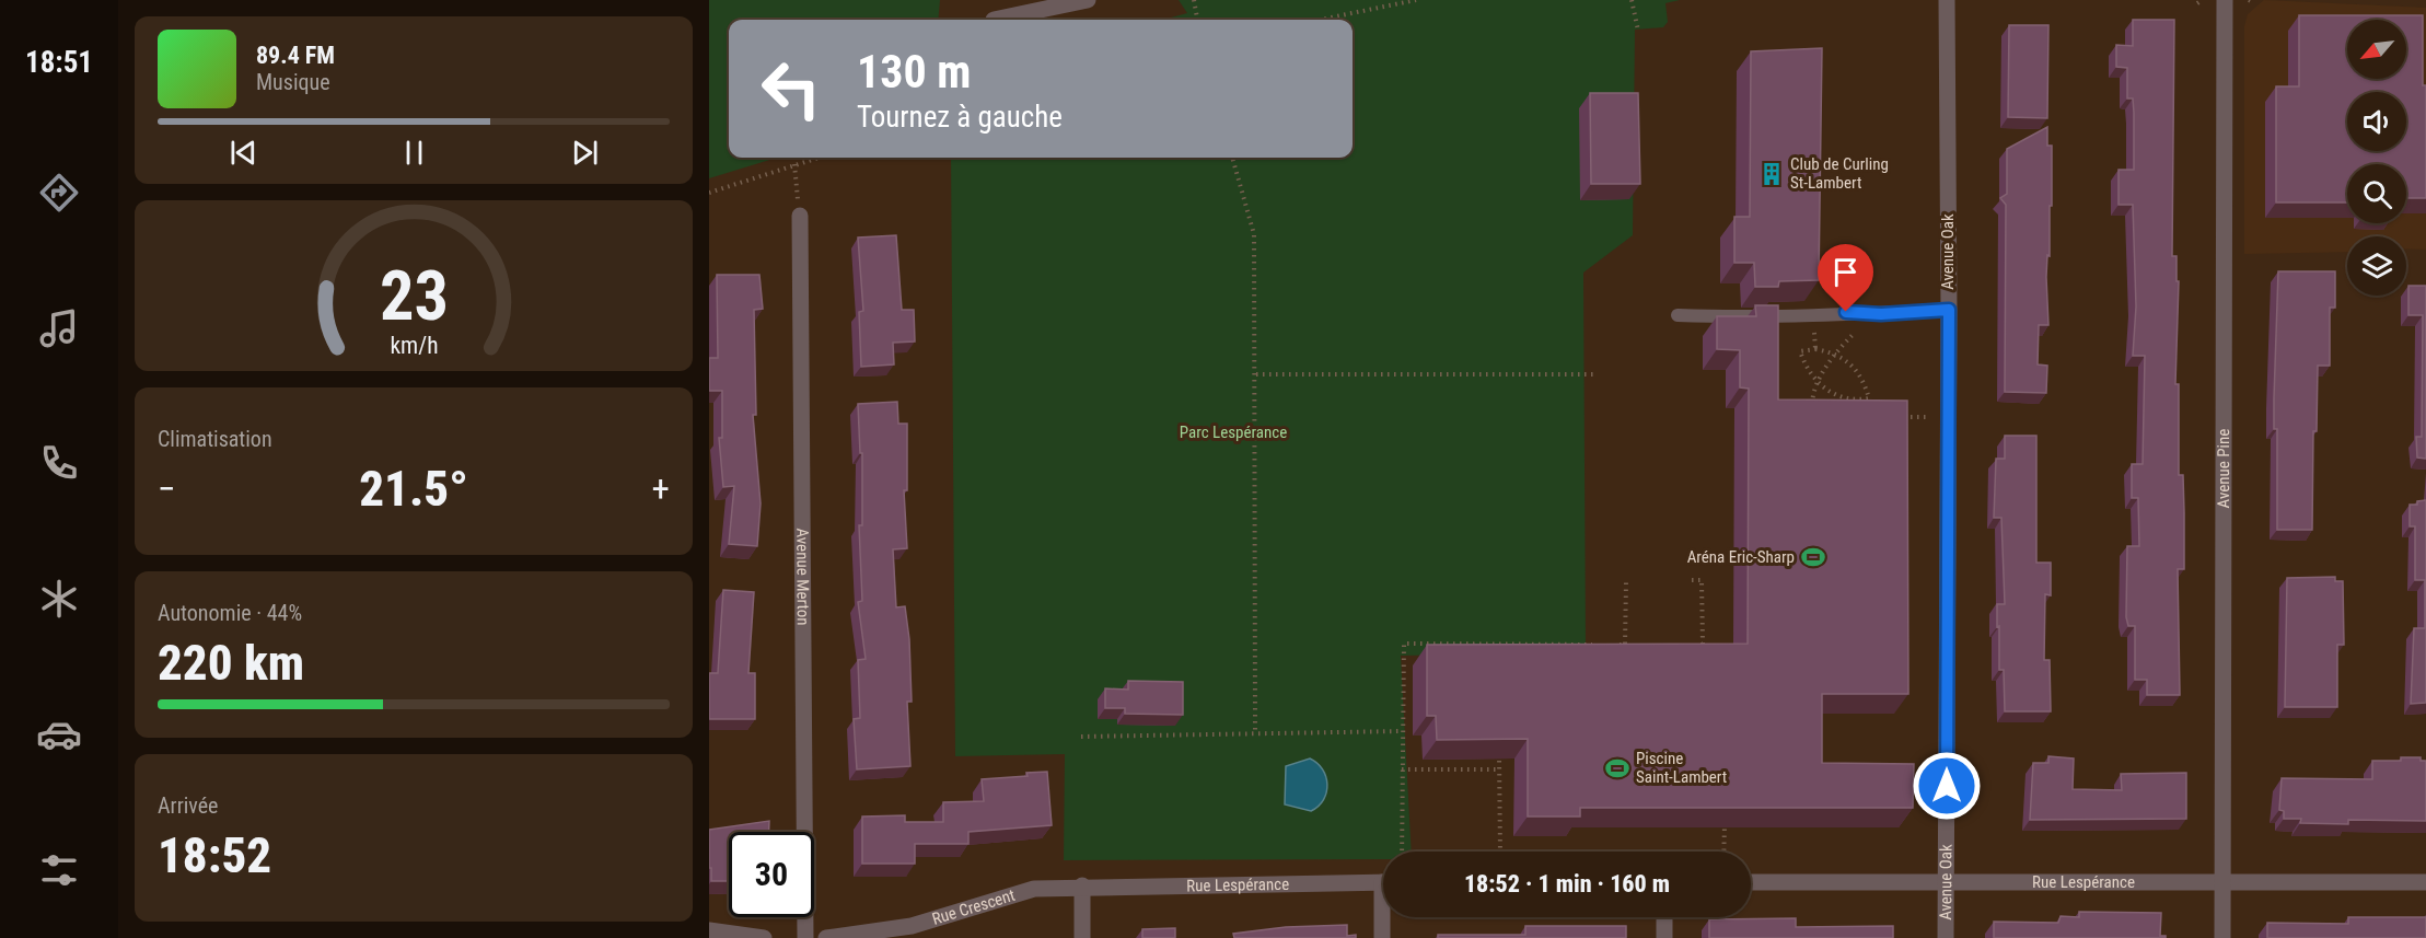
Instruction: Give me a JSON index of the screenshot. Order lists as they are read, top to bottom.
{
  "streets": {
    "street": [
      "Avenue Oak",
      "Avenue Pine",
      "Avenue Merton",
      "Rue Lespérance",
      "Rue Crescent"
    ]
  },
  "crossings": [
    ["Avenue Oak", "Rue Lespérance"],
    ["Avenue Pine", "Rue Lespérance"],
    ["Rue Lespérance", "Rue Crescent"]
  ],
  "parks": ["Parc Lespérance"],
  "places": {
    "building": ["Club de Curling St-Lambert"],
    "sports": ["Aréna Eric-Sharp", "Piscine Saint-Lambert"]
  },
  "north": "bottom left",
  "page": {
    "tabs": "18:51",
    "turn": ["130 m", "Tournez à gauche"],
    "song": ["89.4 FM", "Musique"],
    "tile": [
      "Climatisation",
      ["Autonomie · 44%", "220 km"],
      ["Arrivée", "18:52"]
    ],
    "heat": ["−", "21.5°", "+"],
    "limit": "30",
    "trip": "18:52 · 1 min · 160 m",
    "gauge": ["23", "km/h"]
  }
}
